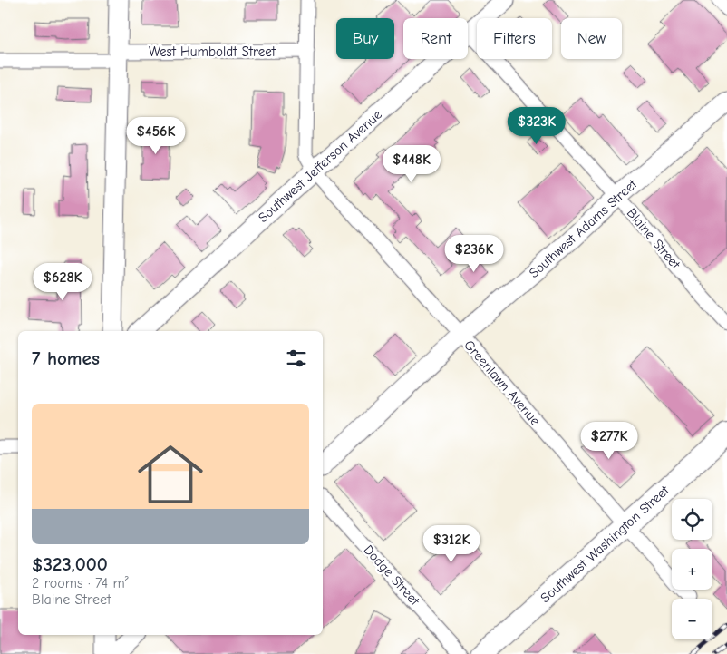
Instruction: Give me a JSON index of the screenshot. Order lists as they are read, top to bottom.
{
  "streets": {
    "main road": ["Southwest Jefferson Avenue", "Southwest Adams Street", "Southwest Washington Street"],
    "street": [
      "West Humboldt Street",
      "Blaine Street",
      "Greenlawn Avenue",
      "Dodge Street"
    ]
  },
  "crossings": [
    ["West Humboldt Street", "Greenlawn Avenue"],
    ["Southwest Jefferson Avenue", "Blaine Street"],
    ["Southwest Jefferson Avenue", "Greenlawn Avenue"],
    ["Southwest Adams Street", "Blaine Street"],
    ["Southwest Adams Street", "Greenlawn Avenue"],
    ["Greenlawn Avenue", "Southwest Washington Street"]
  ],
  "page": {
    "chip": [
      "Buy",
      "Rent",
      "Filters",
      "New"
    ],
    "price": [
      "$323K",
      "$456K",
      "$448K",
      "$236K",
      "$628K",
      "$277K",
      "$312K"
    ],
    "heading": "7 homes",
    "list": [
      {
        "name": "$323,000",
        "note": "2 rooms · 74 m² · Blaine Street"
      }
    ],
    "map_buttons": ["+", "−"]
  }
}
